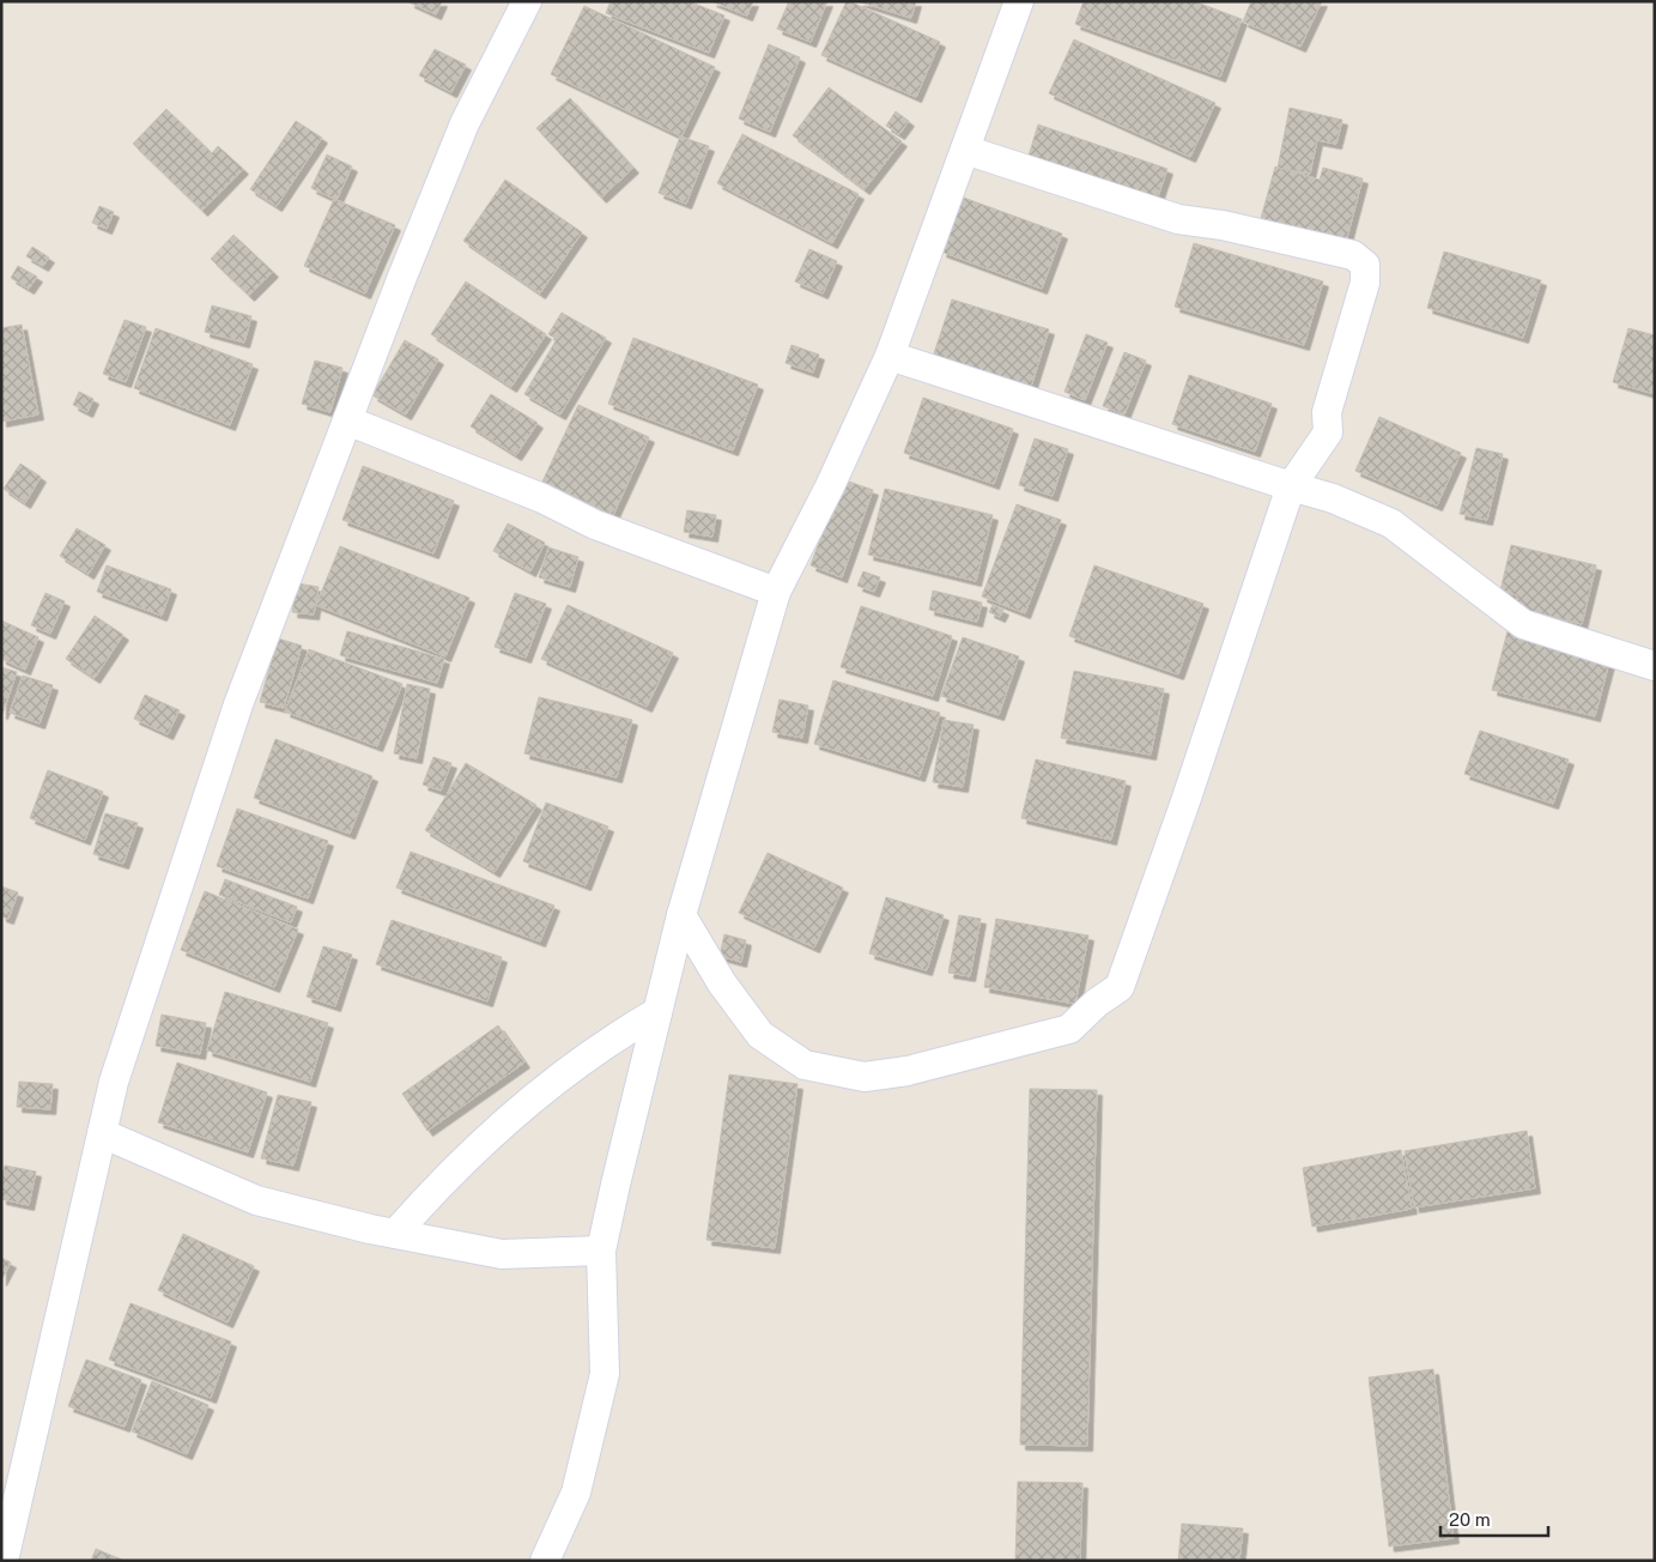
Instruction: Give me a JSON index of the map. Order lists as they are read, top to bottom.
{
  "scale_bar": "20 m"
}
